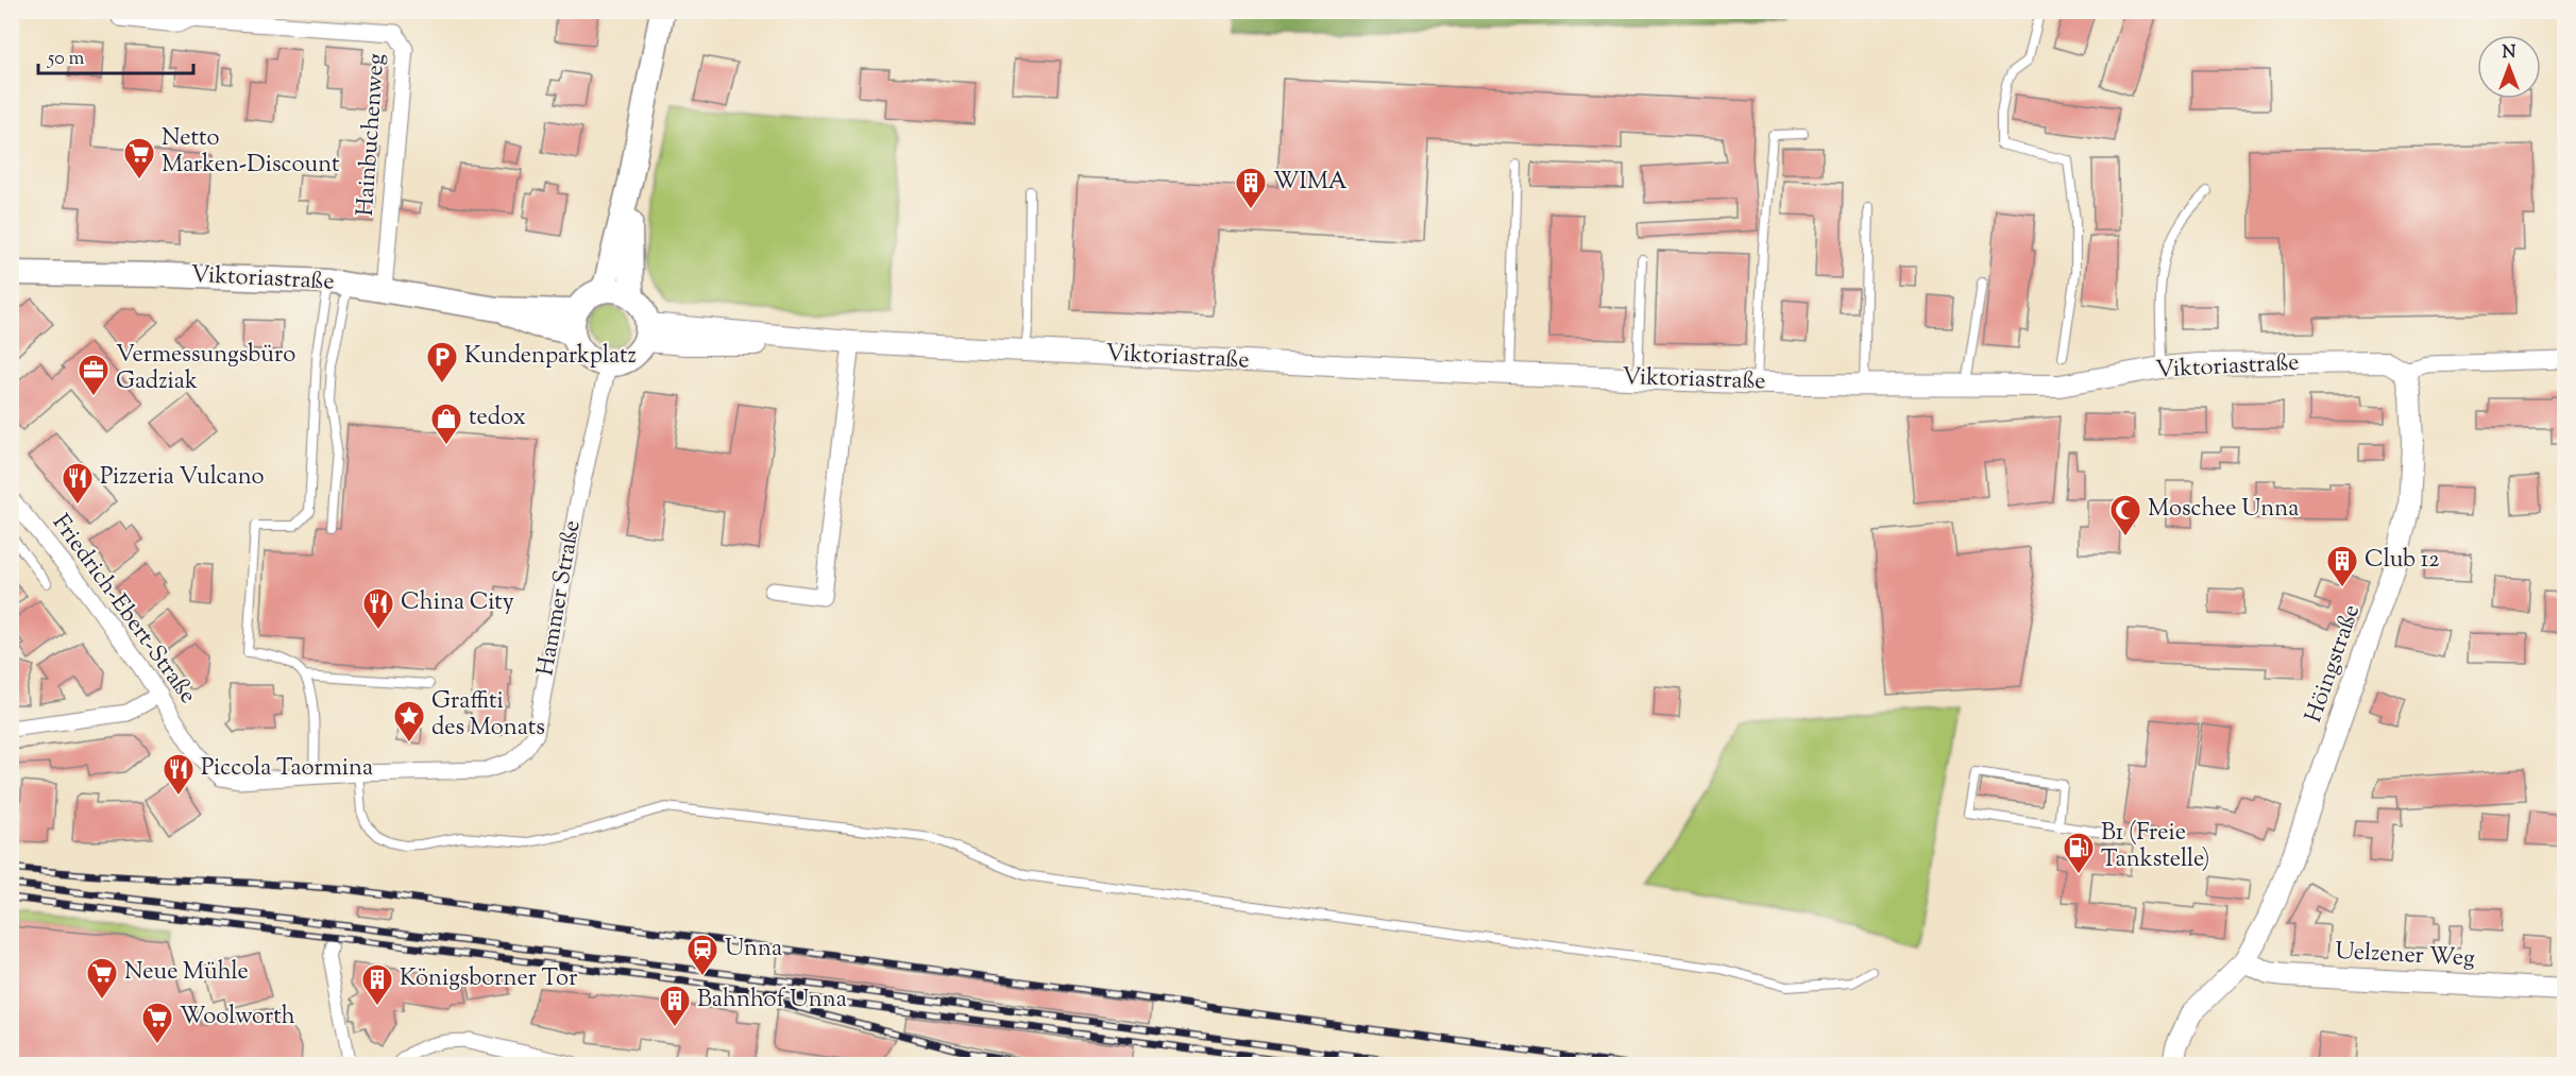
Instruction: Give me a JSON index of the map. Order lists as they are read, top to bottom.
{
  "streets": {
    "main road": ["Viktoriastraße"],
    "street": [
      "Hainbuchenweg",
      "Hammer Straße",
      "Friedrich-Ebert-Straße",
      "Höingstraße",
      "Uelzener Weg"
    ]
  },
  "crossings": [
    ["Hainbuchenweg", "Viktoriastraße"],
    ["Viktoriastraße", "Hammer Straße"],
    ["Viktoriastraße", "Höingstraße"],
    ["Hammer Straße", "Friedrich-Ebert-Straße"],
    ["Höingstraße", "Uelzener Weg"]
  ],
  "places": {
    "supermarket": ["Netto Marken-Discount", "Neue Mühle", "Woolworth"],
    "building": [
      "WIMA",
      "Club 12",
      "Königsborner Tor",
      "Bahnhof Unna"
    ],
    "parking": ["Kundenparkplatz"],
    "office": ["Vermessungsbüro Gadziak"],
    "shop": ["tedox"],
    "restaurant": ["Pizzeria Vulcano", "China City", "Piccola Taormina"],
    "mosque": ["Moschee Unna"],
    "place": ["Graffiti des Monats"],
    "fuel station": ["B1 (Freie Tankstelle)"],
    "station": ["Unna"]
  },
  "scale_bar": "50 m",
  "north": "top"
}
